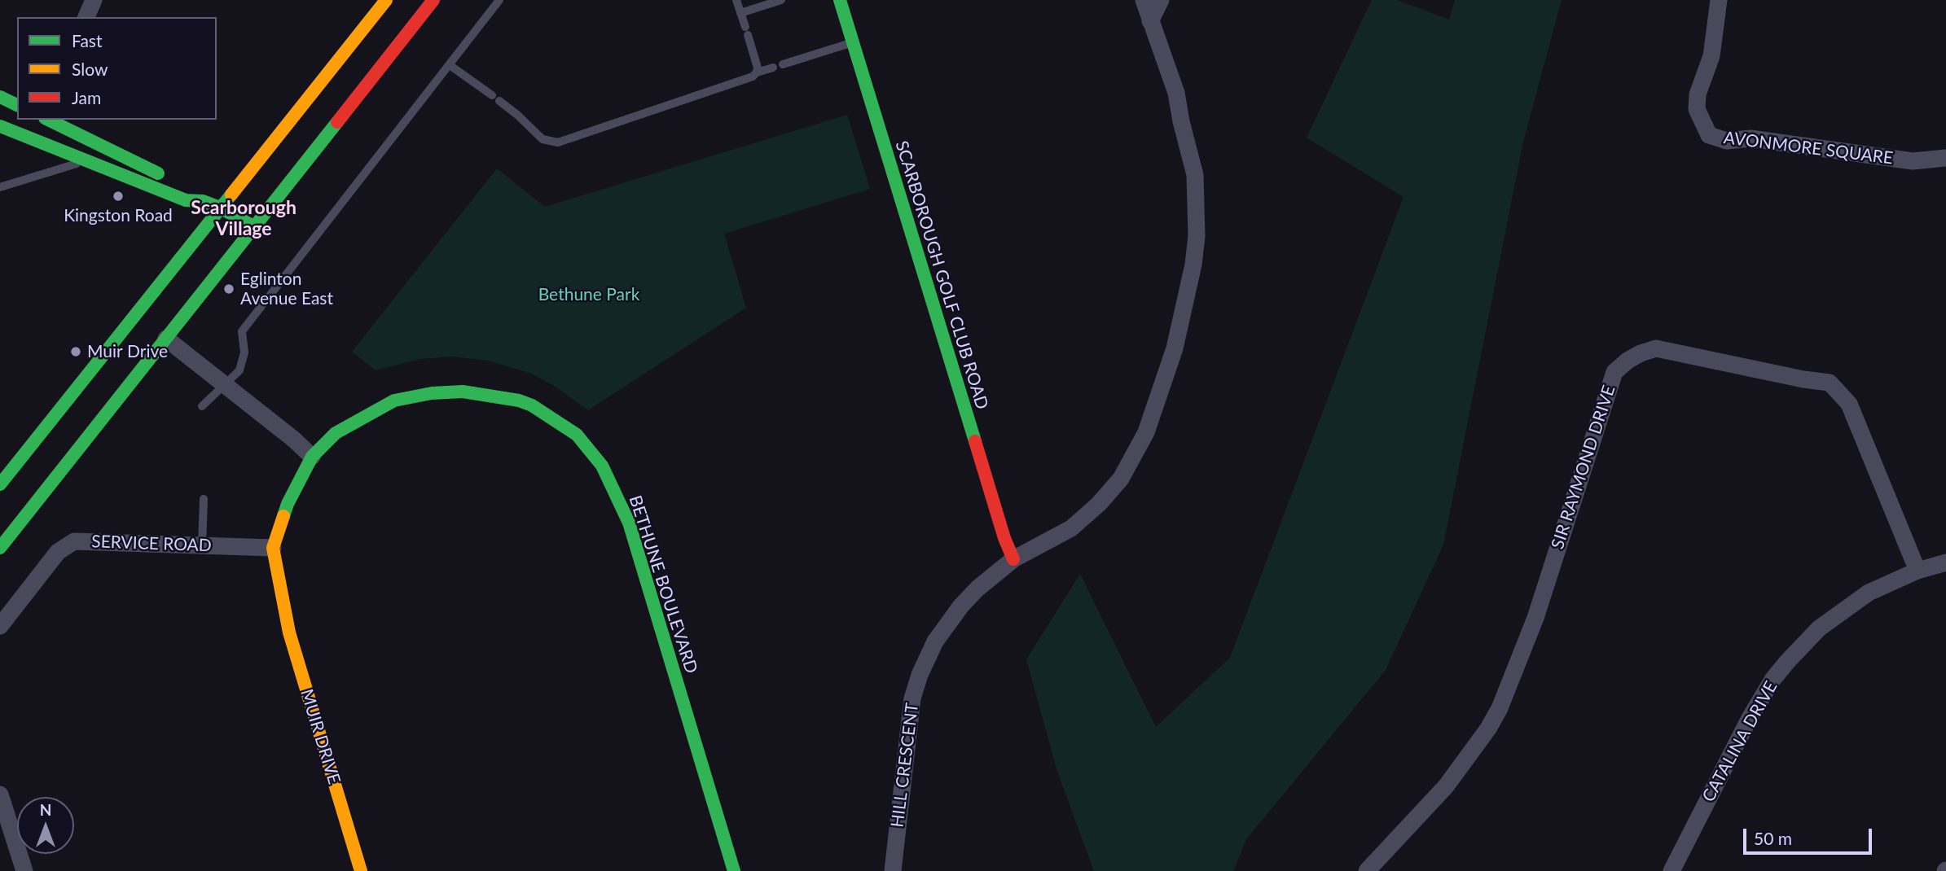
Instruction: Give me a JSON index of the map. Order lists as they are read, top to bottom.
{
  "streets": {
    "main road": ["SCARBOROUGH GOLF CLUB ROAD", "BETHUNE BOULEVARD", "MUIR DRIVE"],
    "street": [
      "AVONMORE SQUARE",
      "SIR RAYMOND DRIVE",
      "SERVICE ROAD",
      "CATALINA DRIVE",
      "HILL CRESCENT"
    ]
  },
  "crossings": [
    ["SCARBOROUGH GOLF CLUB ROAD", "HILL CRESCENT"],
    ["SIR RAYMOND DRIVE", "CATALINA DRIVE"],
    ["SERVICE ROAD", "MUIR DRIVE"],
    ["BETHUNE BOULEVARD", "MUIR DRIVE"]
  ],
  "districts": ["Scarborough Village"],
  "parks": ["Bethune Park"],
  "places": ["Kingston Road", "Eglinton Avenue East", "Muir Drive"],
  "legend": ["Fast", "Slow", "Jam"],
  "scale_bar": "50 m",
  "north": "top"
}
